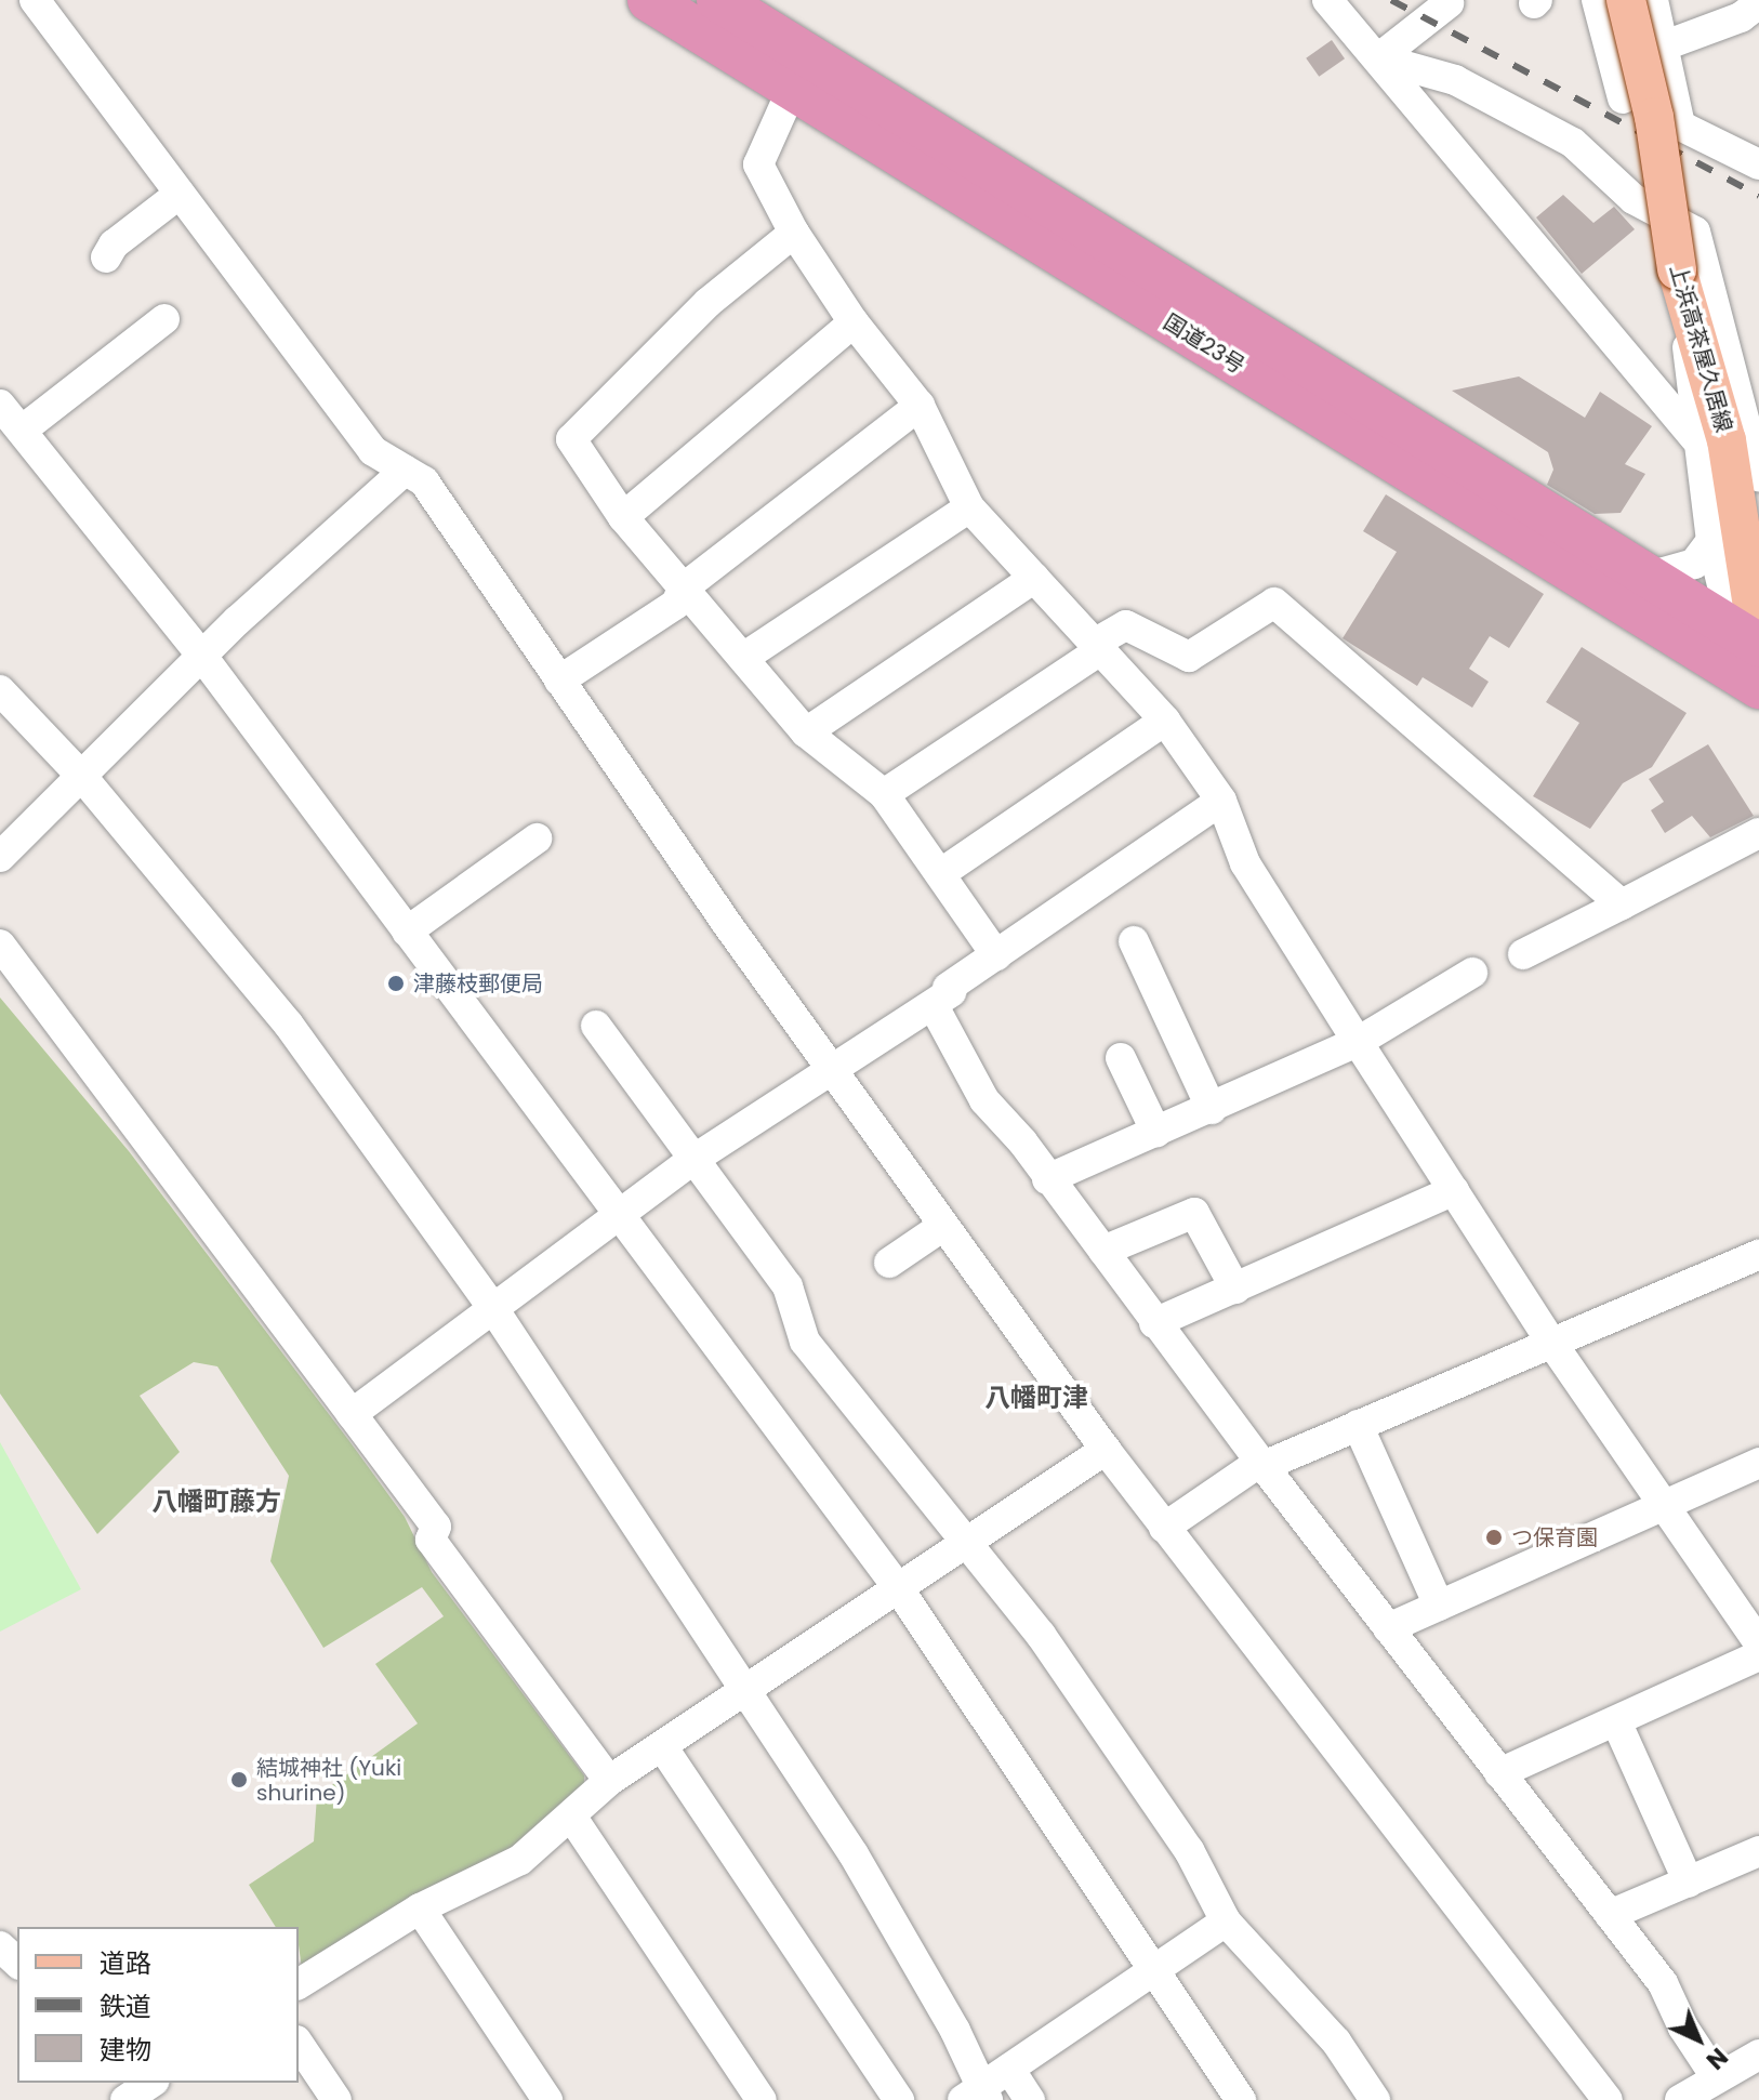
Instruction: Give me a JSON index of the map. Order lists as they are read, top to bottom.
{
  "streets": {
    "highway": ["国道23号"],
    "main road": ["上浜高茶屋久居線"]
  },
  "crossings": [
    ["国道23号", "上浜高茶屋久居線"]
  ],
  "districts": ["八幡町津", "八幡町藤方"],
  "places": ["津藤枝郵便局", "つ保育園", "結城神社 (Yuki shurine)"],
  "legend": ["道路", "鉄道", "建物"],
  "north": "bottom right"
}
